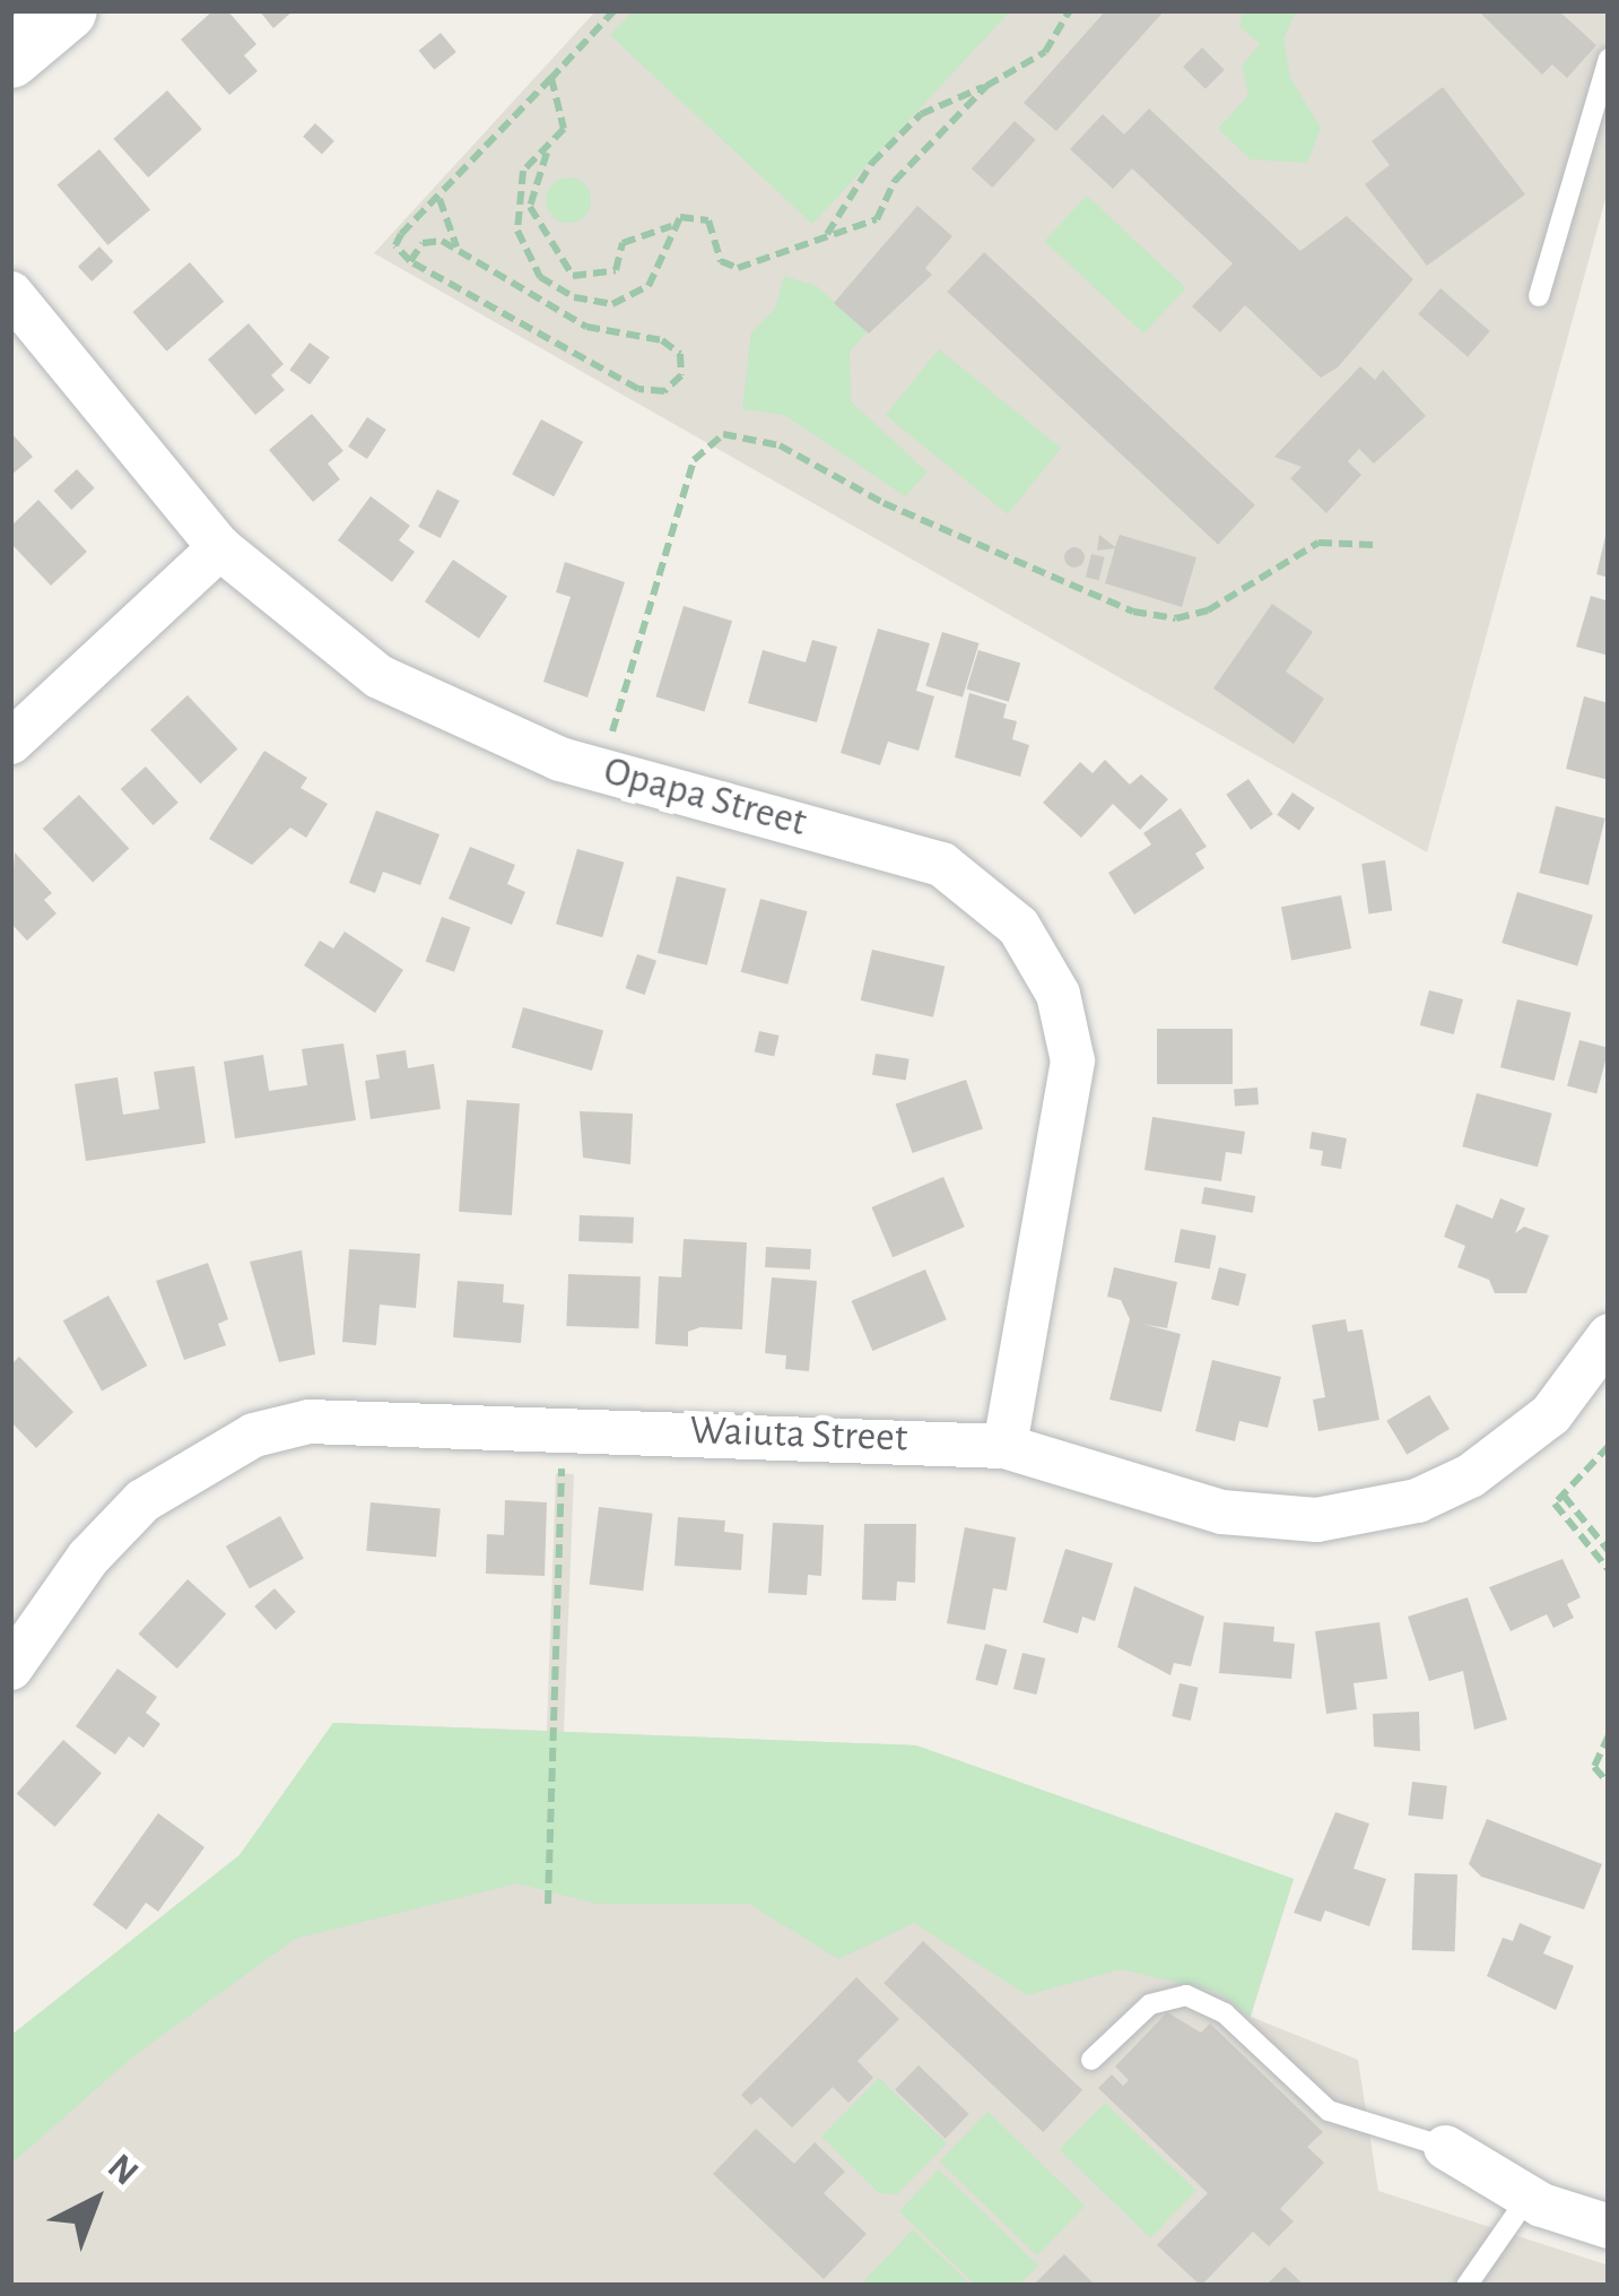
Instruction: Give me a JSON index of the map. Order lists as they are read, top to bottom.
{
  "streets": {
    "street": ["Opapa Street", "Waiuta Street"]
  },
  "crossings": [
    ["Opapa Street", "Waiuta Street"]
  ],
  "north": "top right"
}
